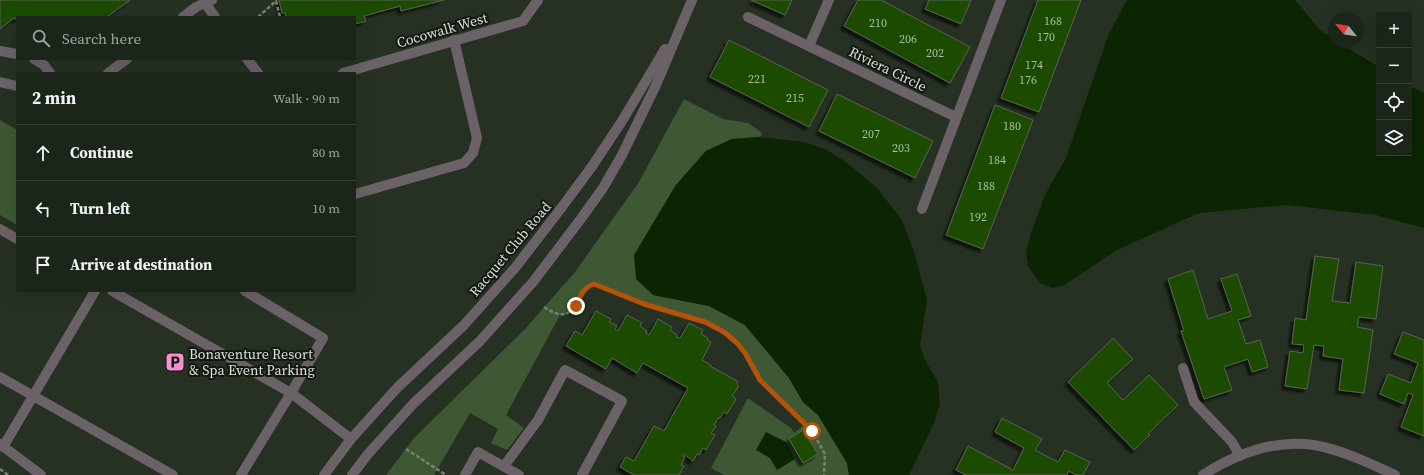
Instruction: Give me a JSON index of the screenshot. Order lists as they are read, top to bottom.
{
  "streets": {
    "street": ["Cocowalk West", "Riviera Circle", "Racquet Club Road"]
  },
  "places": {
    "parking": ["Bonaventure Resort & Spa Event Parking"]
  },
  "house_numbers": [
    "168",
    "210",
    "170",
    "206",
    "202",
    "174",
    "221",
    "176",
    "215",
    "180",
    "207",
    "203",
    "184",
    "188",
    "192"
  ],
  "north": "top left",
  "page": {
    "map_buttons": ["+", "−"],
    "search": "Search here",
    "heading": ["2 min", "Walk · 90 m"],
    "list": [
      ["Continue", "80 m"],
      ["Turn left", "10 m"],
      "Arrive at destination"
    ]
  }
}
